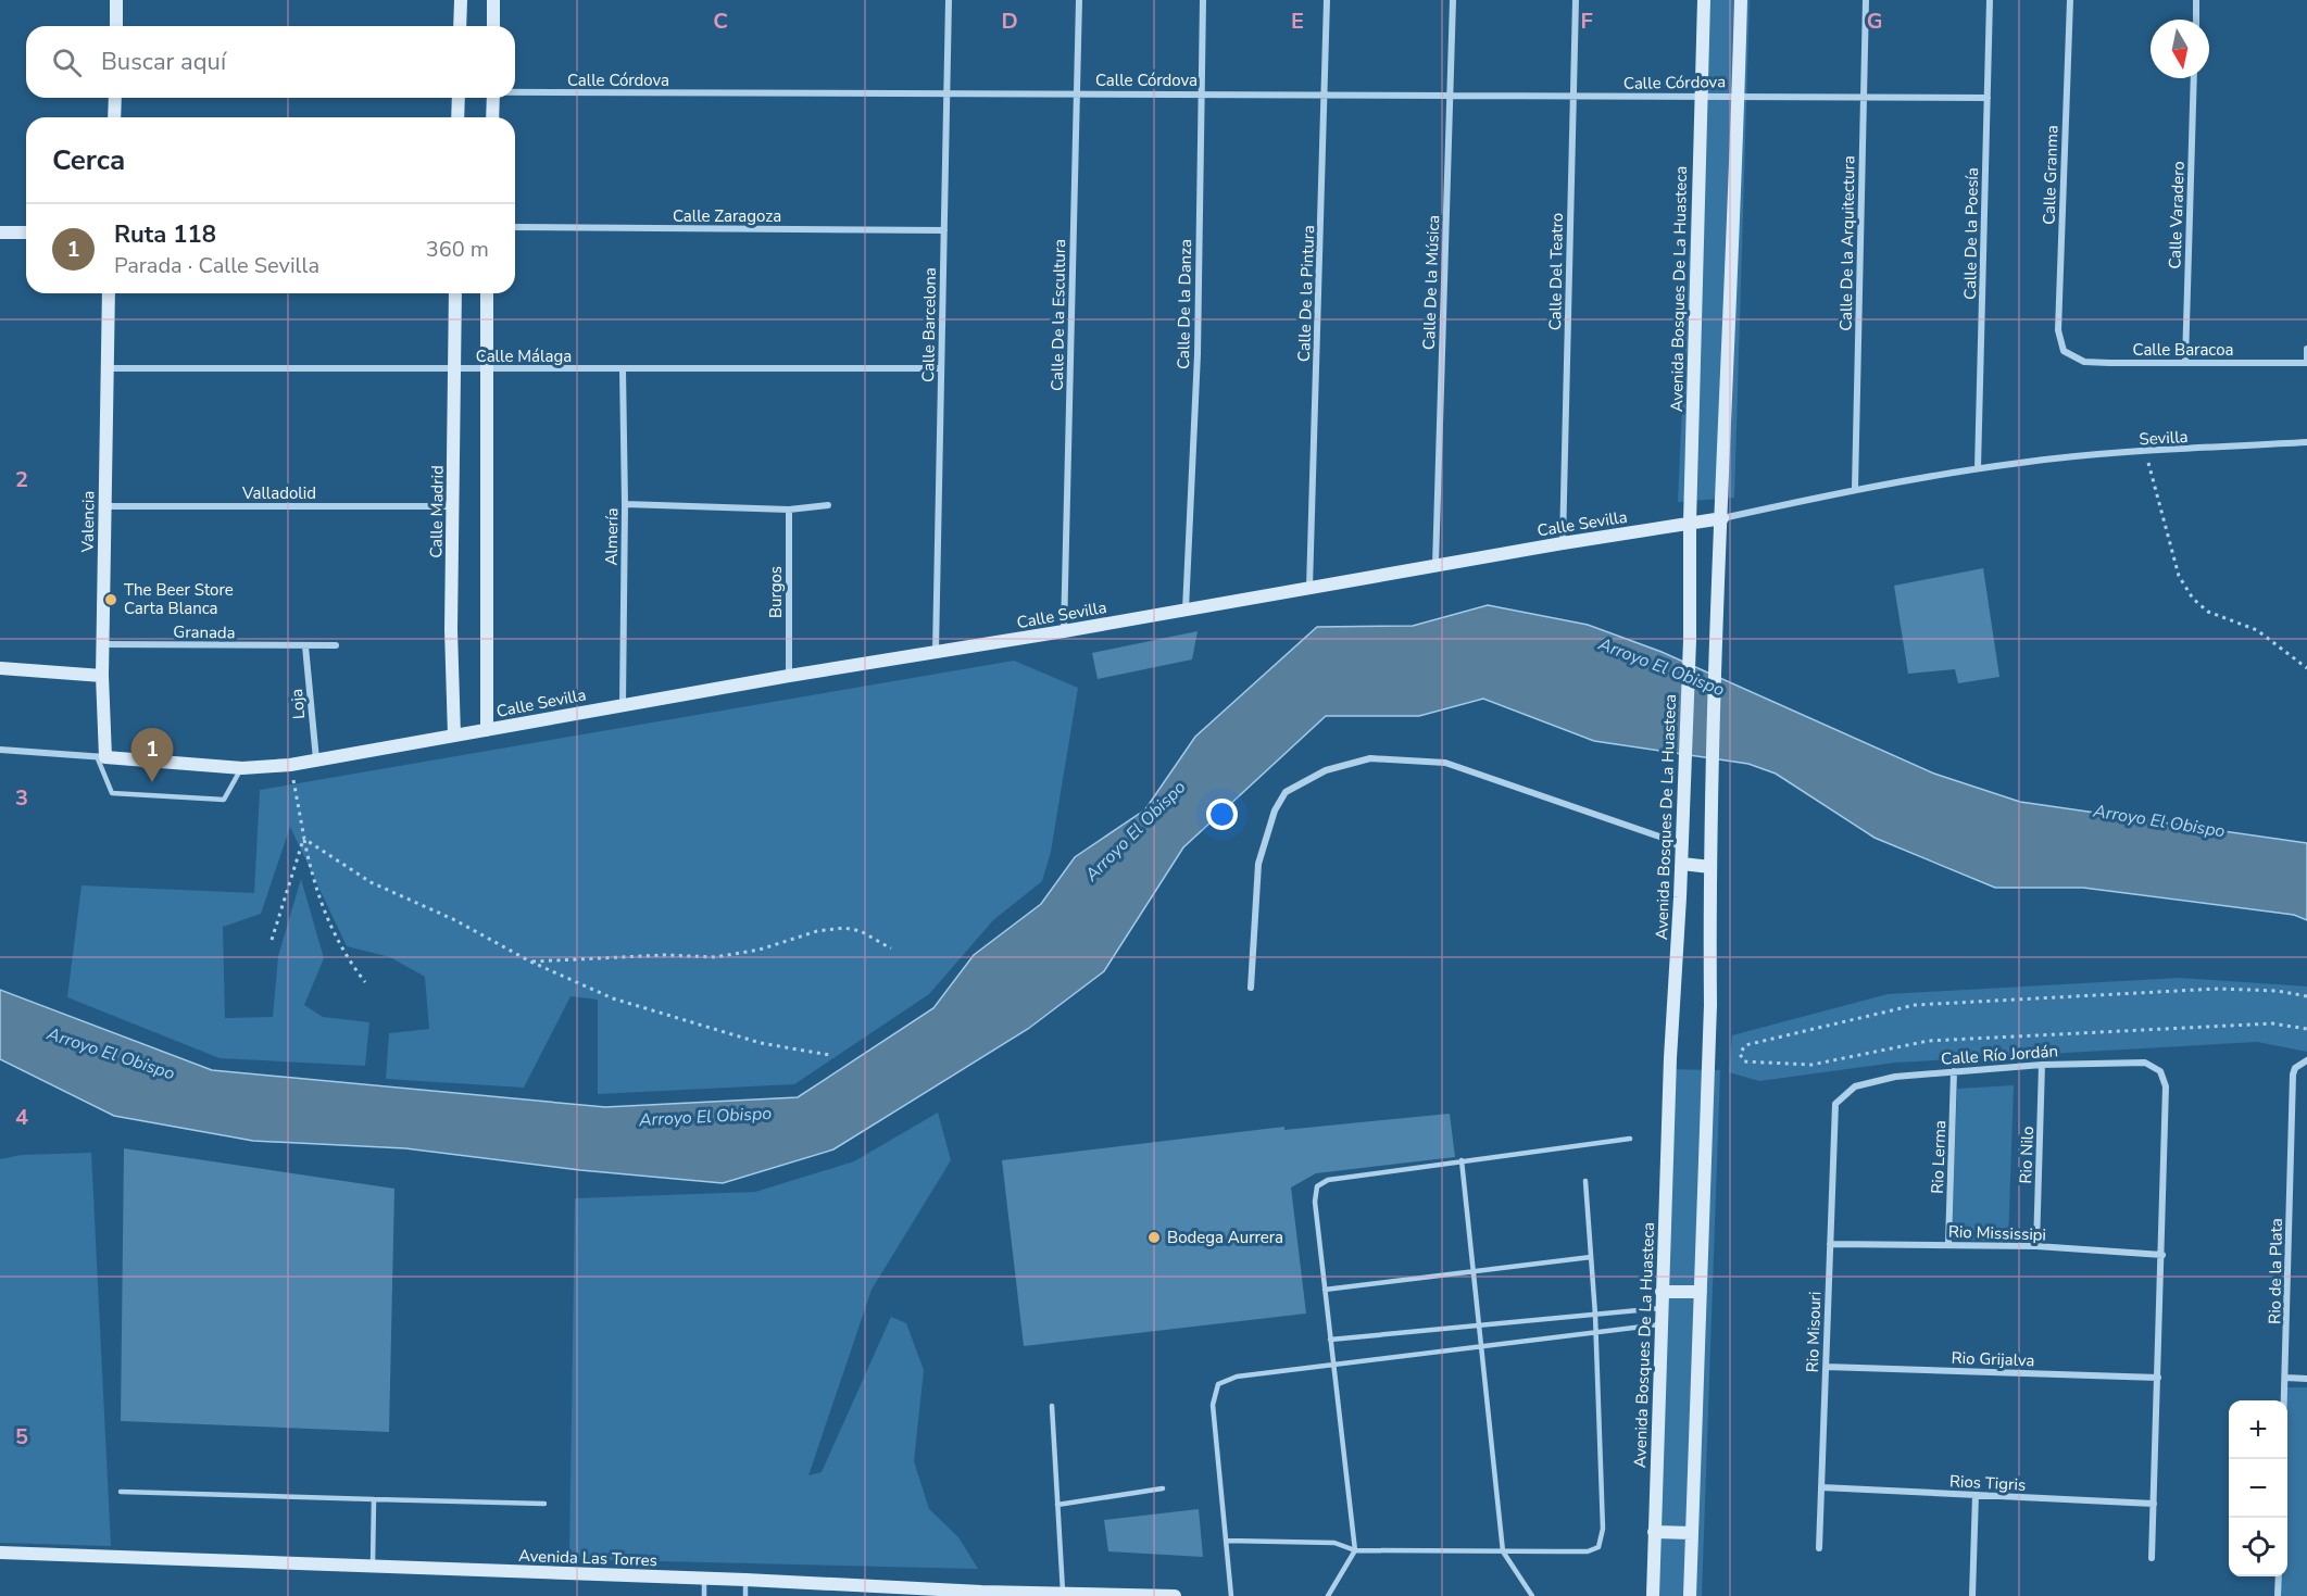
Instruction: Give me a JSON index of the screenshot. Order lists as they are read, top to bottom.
{
  "streets": {
    "street": [
      "Calle Córdova",
      "Calle Granma",
      "Calle Varadero",
      "Calle Zaragoza",
      "Calle De la Poesía",
      "Calle De la Arquitectura",
      "Calle Del Teatro",
      "Calle De la Música",
      "Avenida Bosques De La Huasteca",
      "Calle De la Pintura",
      "Calle De la Danza",
      "Calle De la Escultura",
      "Calle Barcelona",
      "Calle Baracoa",
      "Calle Málaga",
      "Sevilla",
      "Valladolid",
      "Calle Madrid",
      "Valencia",
      "Calle Sevilla",
      "Almería",
      "Burgos",
      "Granada",
      "Loja",
      "Calle Río Jordán",
      "Rio Nilo",
      "Rio Lerma",
      "Rio Mississipi",
      "Rio de la Plata",
      "Rio Misouri",
      "Rio Grijalva",
      "Rios Tigris",
      "Avenida Las Torres"
    ]
  },
  "crossings": [
    ["Calle Córdova", "Calle De la Poesía"],
    ["Calle Córdova", "Calle De la Arquitectura"],
    ["Calle Córdova", "Calle Del Teatro"],
    ["Calle Córdova", "Calle De la Música"],
    ["Calle Córdova", "Avenida Bosques De La Huasteca"],
    ["Calle Córdova", "Calle De la Pintura"],
    ["Calle Córdova", "Calle De la Danza"],
    ["Calle Córdova", "Calle De la Escultura"],
    ["Calle Córdova", "Calle Barcelona"],
    ["Calle Granma", "Calle Baracoa"],
    ["Calle Varadero", "Calle Baracoa"],
    ["Calle Zaragoza", "Calle Barcelona"],
    ["Calle De la Poesía", "Calle Sevilla"],
    ["Calle De la Arquitectura", "Calle Sevilla"],
    ["Calle Del Teatro", "Calle Sevilla"],
    ["Calle De la Música", "Calle Sevilla"],
    ["Avenida Bosques De La Huasteca", "Calle Sevilla"],
    ["Calle De la Pintura", "Calle Sevilla"],
    ["Calle De la Danza", "Calle Sevilla"],
    ["Calle De la Escultura", "Calle Sevilla"],
    ["Calle Barcelona", "Calle Málaga"],
    ["Calle Barcelona", "Calle Sevilla"],
    ["Calle Málaga", "Calle Madrid"],
    ["Calle Málaga", "Valencia"],
    ["Calle Málaga", "Almería"],
    ["Sevilla", "Calle Sevilla"],
    ["Valladolid", "Calle Madrid"],
    ["Valladolid", "Valencia"],
    ["Calle Madrid", "Calle Sevilla"],
    ["Valencia", "Calle Sevilla"],
    ["Valencia", "Granada"],
    ["Calle Sevilla", "Almería"],
    ["Calle Sevilla", "Burgos"],
    ["Calle Sevilla", "Loja"],
    ["Granada", "Loja"],
    ["Calle Río Jordán", "Rio Nilo"],
    ["Calle Río Jordán", "Rio Lerma"],
    ["Calle Río Jordán", "Rio Mississipi"],
    ["Calle Río Jordán", "Rio Misouri"],
    ["Rio Nilo", "Rio Mississipi"],
    ["Rio Lerma", "Rio Mississipi"],
    ["Rio Mississipi", "Rio Misouri"],
    ["Rio Misouri", "Rio Grijalva"],
    ["Rio Misouri", "Rios Tigris"]
  ],
  "water": ["Arroyo El Obispo"],
  "places": ["The Beer Store Carta Blanca", "Bodega Aurrera"],
  "north": "bottom",
  "page": {
    "search": "Buscar aquí",
    "heading": "Cerca",
    "list": [
      {
        "mark": "1",
        "name": "Ruta 118",
        "note": "Parada · Calle Sevilla",
        "value": "360 m"
      }
    ],
    "pins": "1",
    "map_buttons": ["+", "−"]
  },
  "grid": {
    "columns": [
      "C",
      "D",
      "E",
      "F",
      "G"
    ],
    "rows": [
      "2",
      "3",
      "4",
      "5"
    ]
  }
}
